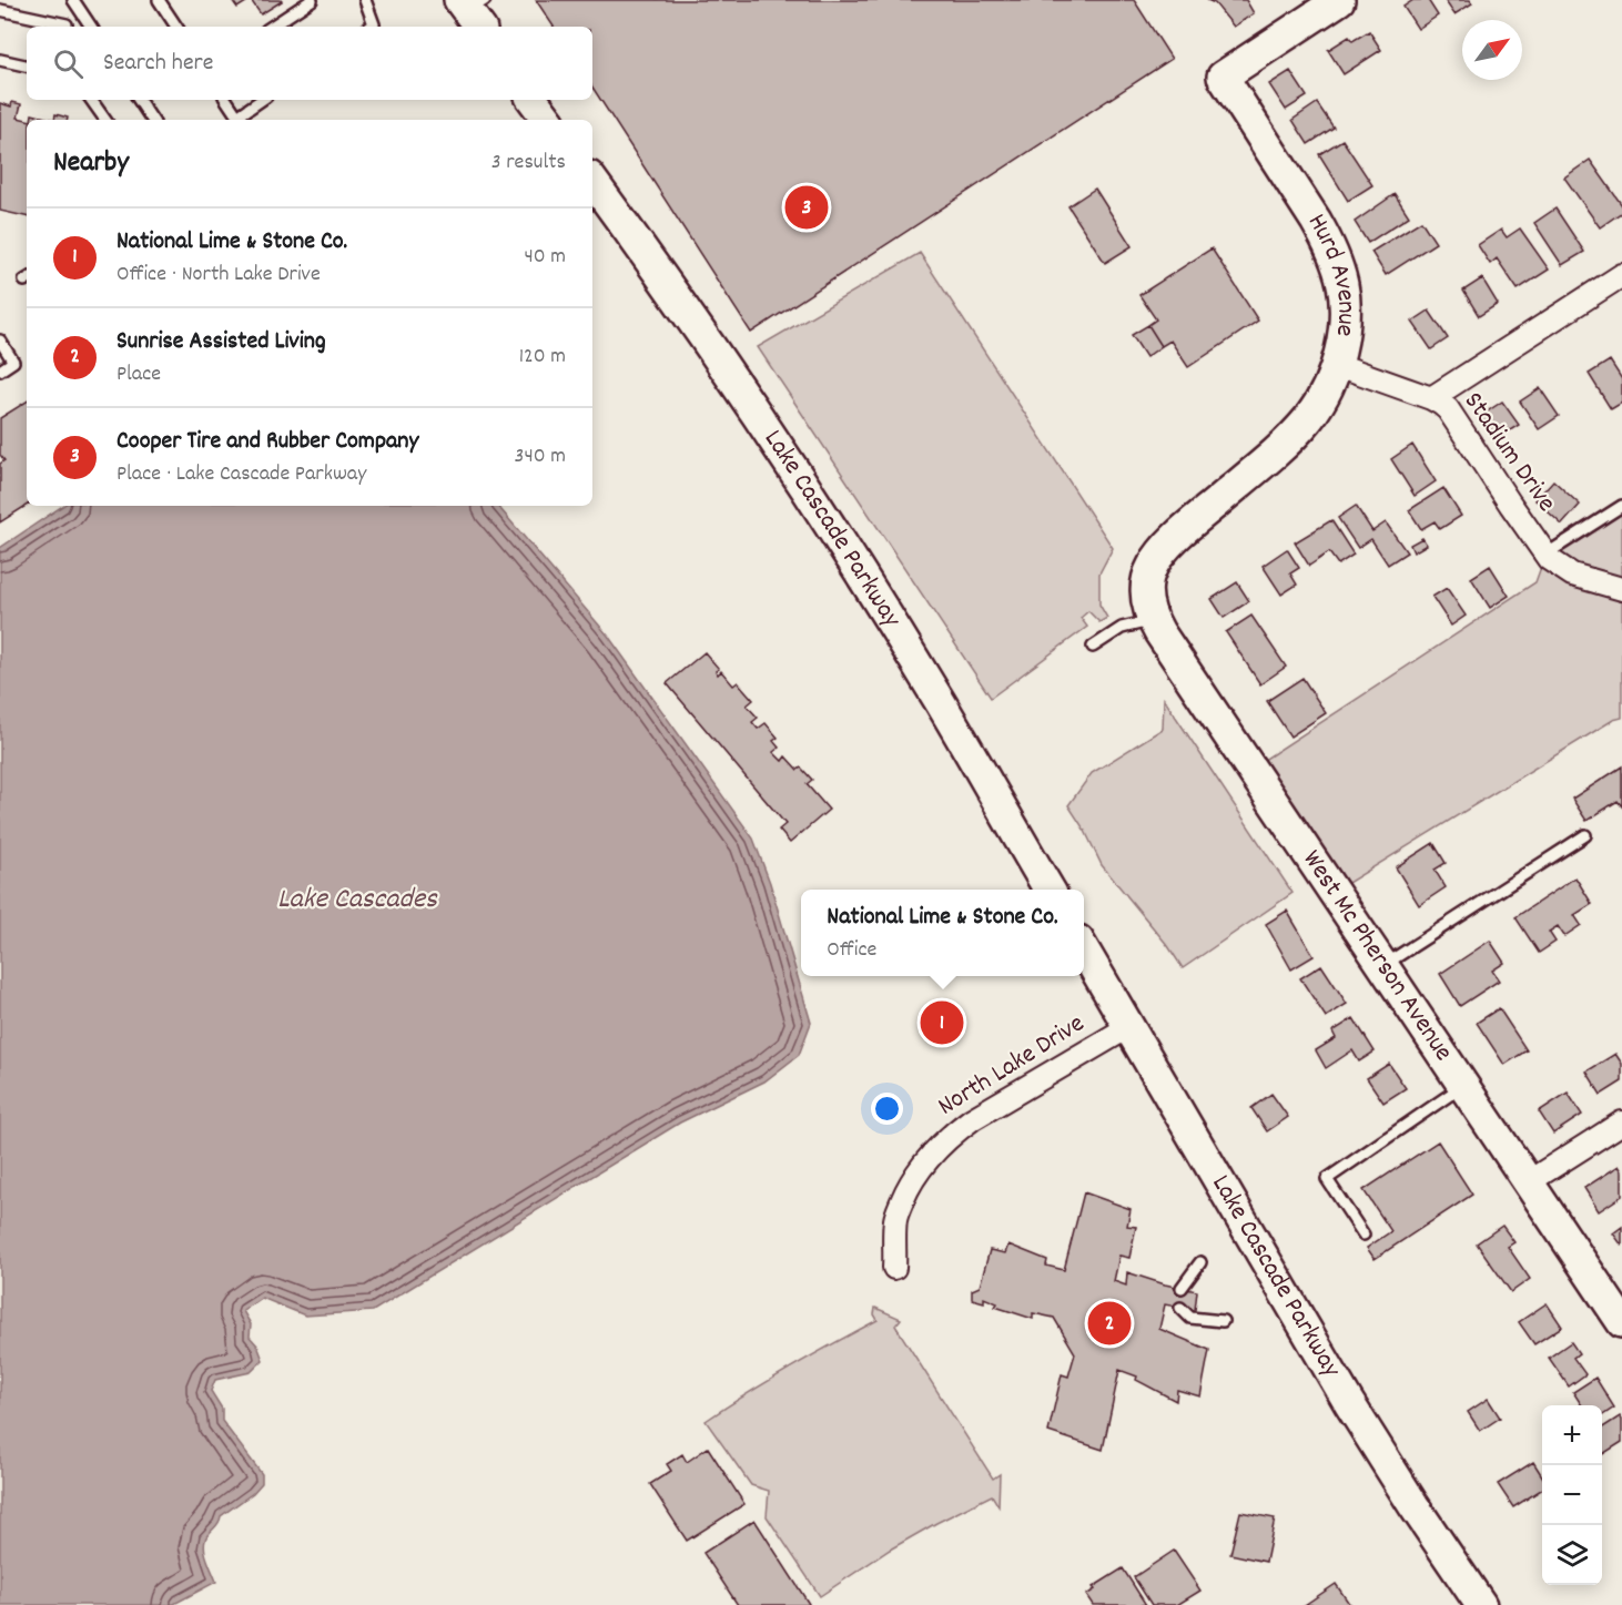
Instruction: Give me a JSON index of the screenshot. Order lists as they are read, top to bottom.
{
  "streets": {
    "street": [
      "Hurd Avenue",
      "Stadium Drive",
      "Lake Cascade Parkway",
      "West Mc Pherson Avenue",
      "North Lake Drive"
    ]
  },
  "crossings": [
    ["Hurd Avenue", "Stadium Drive"],
    ["Hurd Avenue", "West Mc Pherson Avenue"],
    ["Lake Cascade Parkway", "North Lake Drive"]
  ],
  "water": ["Lake Cascades"],
  "north": "top right",
  "page": {
    "search": "Search here",
    "heading": ["Nearby", "3 results"],
    "pins": ["3", "1", "2"],
    "list": [
      {
        "mark": "1",
        "name": "National Lime & Stone Co.",
        "note": "Office · North Lake Drive",
        "value": "40 m"
      },
      {
        "mark": "2",
        "name": "Sunrise Assisted Living",
        "note": "Place",
        "value": "120 m"
      },
      {
        "mark": "3",
        "name": "Cooper Tire and Rubber Company",
        "note": "Place · Lake Cascade Parkway",
        "value": "340 m"
      }
    ],
    "popup": ["National Lime & Stone Co.", "Office"],
    "map_buttons": ["+", "−"]
  }
}
